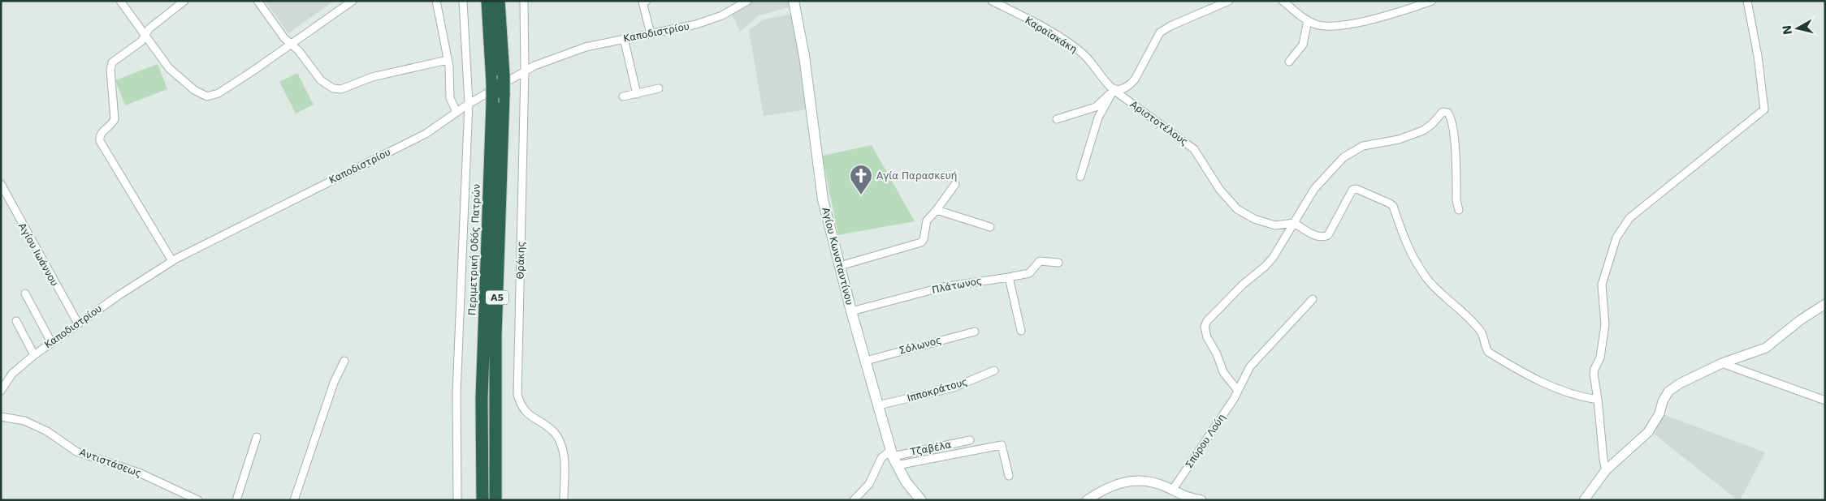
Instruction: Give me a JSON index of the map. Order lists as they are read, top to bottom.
{
  "streets": {
    "highway": ["Περιμετρική Οδός Πατρών", "Α5"],
    "main road": ["Αγίου Κωνσταντίνου"],
    "street": [
      "Καποδιστρίου",
      "Καραϊσκάκη",
      "Αριστοτέλους",
      "Αγίου Ιωάννου",
      "Θράκης",
      "Πλάτωνος",
      "Σόλωνος",
      "Ιπποκράτους",
      "Σπύρου Λούη",
      "Τζαβέλα",
      "Αντιστάσεως"
    ]
  },
  "crossings": [
    ["Καποδιστρίου", "Αγίου Ιωάννου"],
    ["Καποδιστρίου", "Θράκης"],
    ["Καραϊσκάκη", "Αριστοτέλους"],
    ["Αγίου Κωνσταντίνου", "Πλάτωνος"],
    ["Αγίου Κωνσταντίνου", "Σόλωνος"],
    ["Αγίου Κωνσταντίνου", "Ιπποκράτους"],
    ["Αγίου Κωνσταντίνου", "Τζαβέλα"]
  ],
  "places": {
    "church": ["Αγία Παρασκευή"]
  },
  "north": "left"
}
